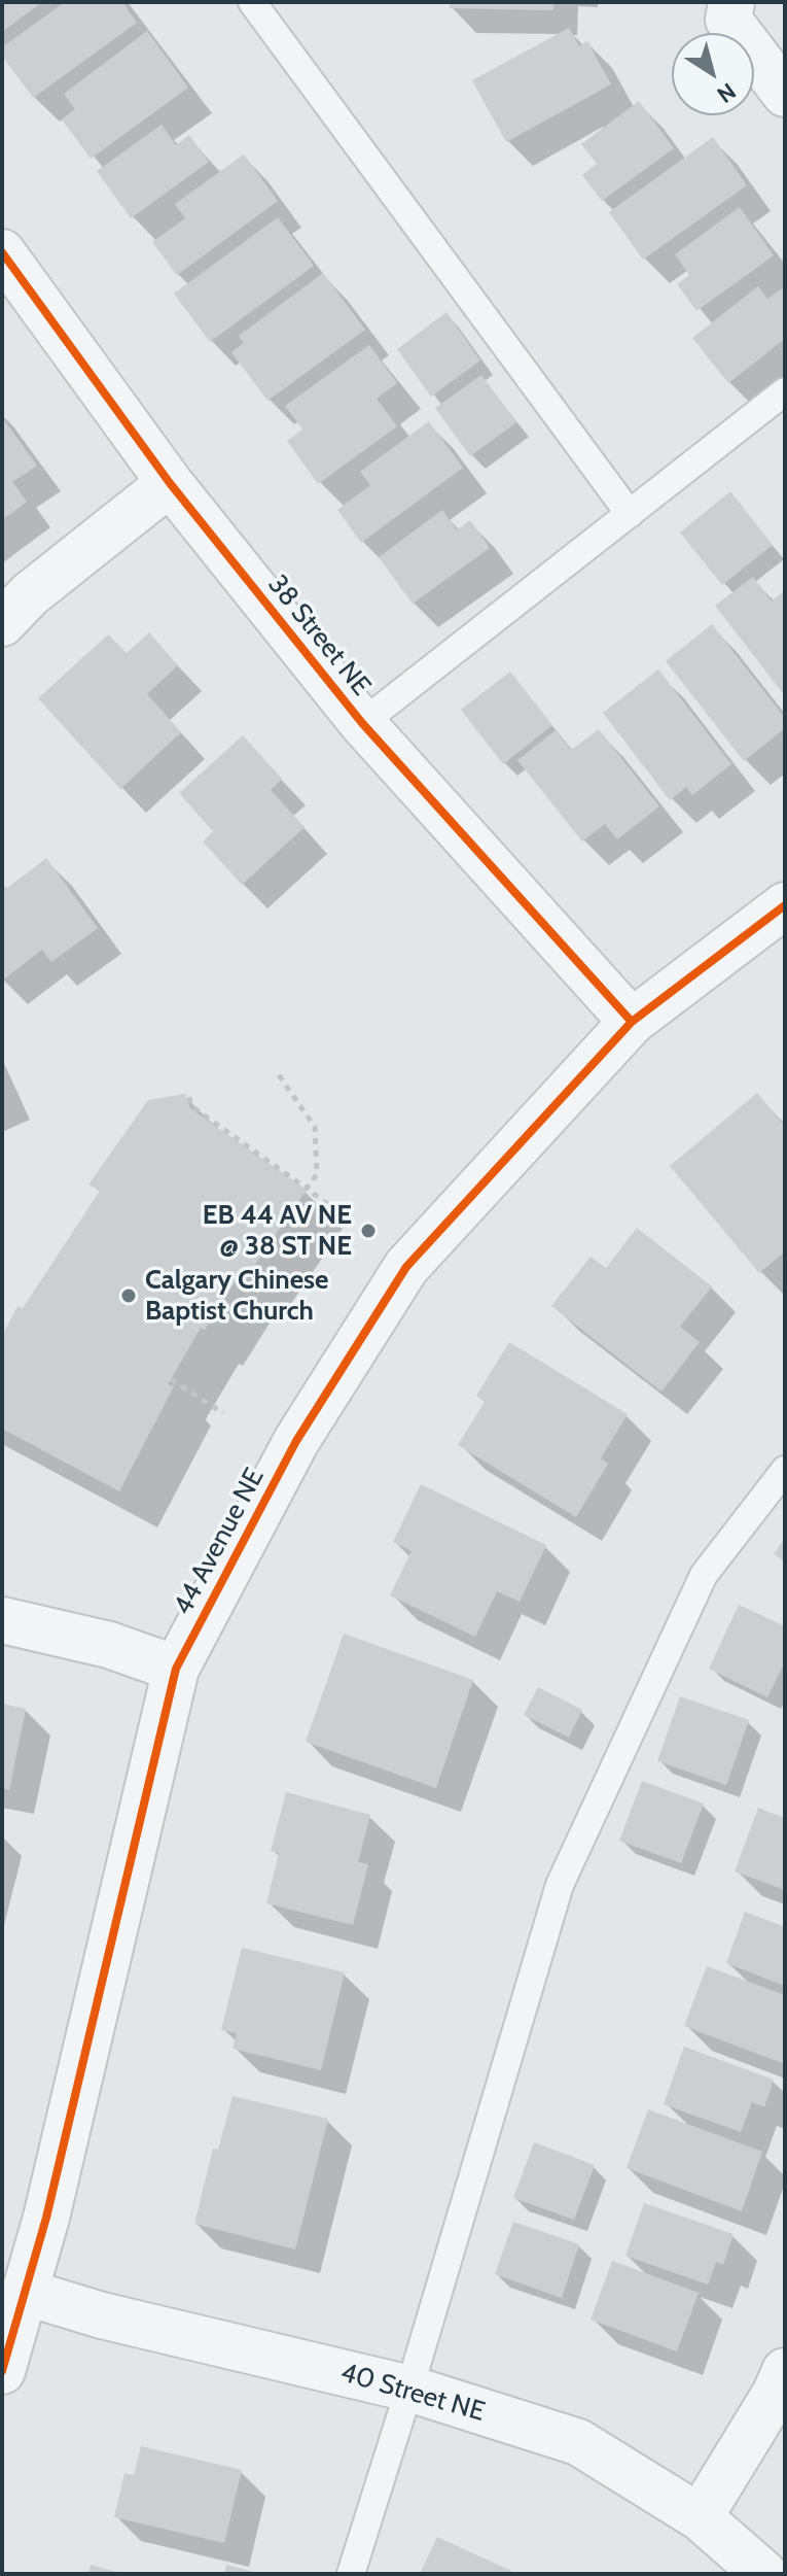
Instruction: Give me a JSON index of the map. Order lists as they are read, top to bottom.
{
  "streets": {
    "street": ["38 Street NE", "44 Avenue NE", "40 Street NE"]
  },
  "crossings": [
    ["38 Street NE", "44 Avenue NE"],
    ["44 Avenue NE", "40 Street NE"]
  ],
  "places": ["EB 44 AV NE @ 38 ST NE", "Calgary Chinese Baptist Church"],
  "north": "bottom right"
}
